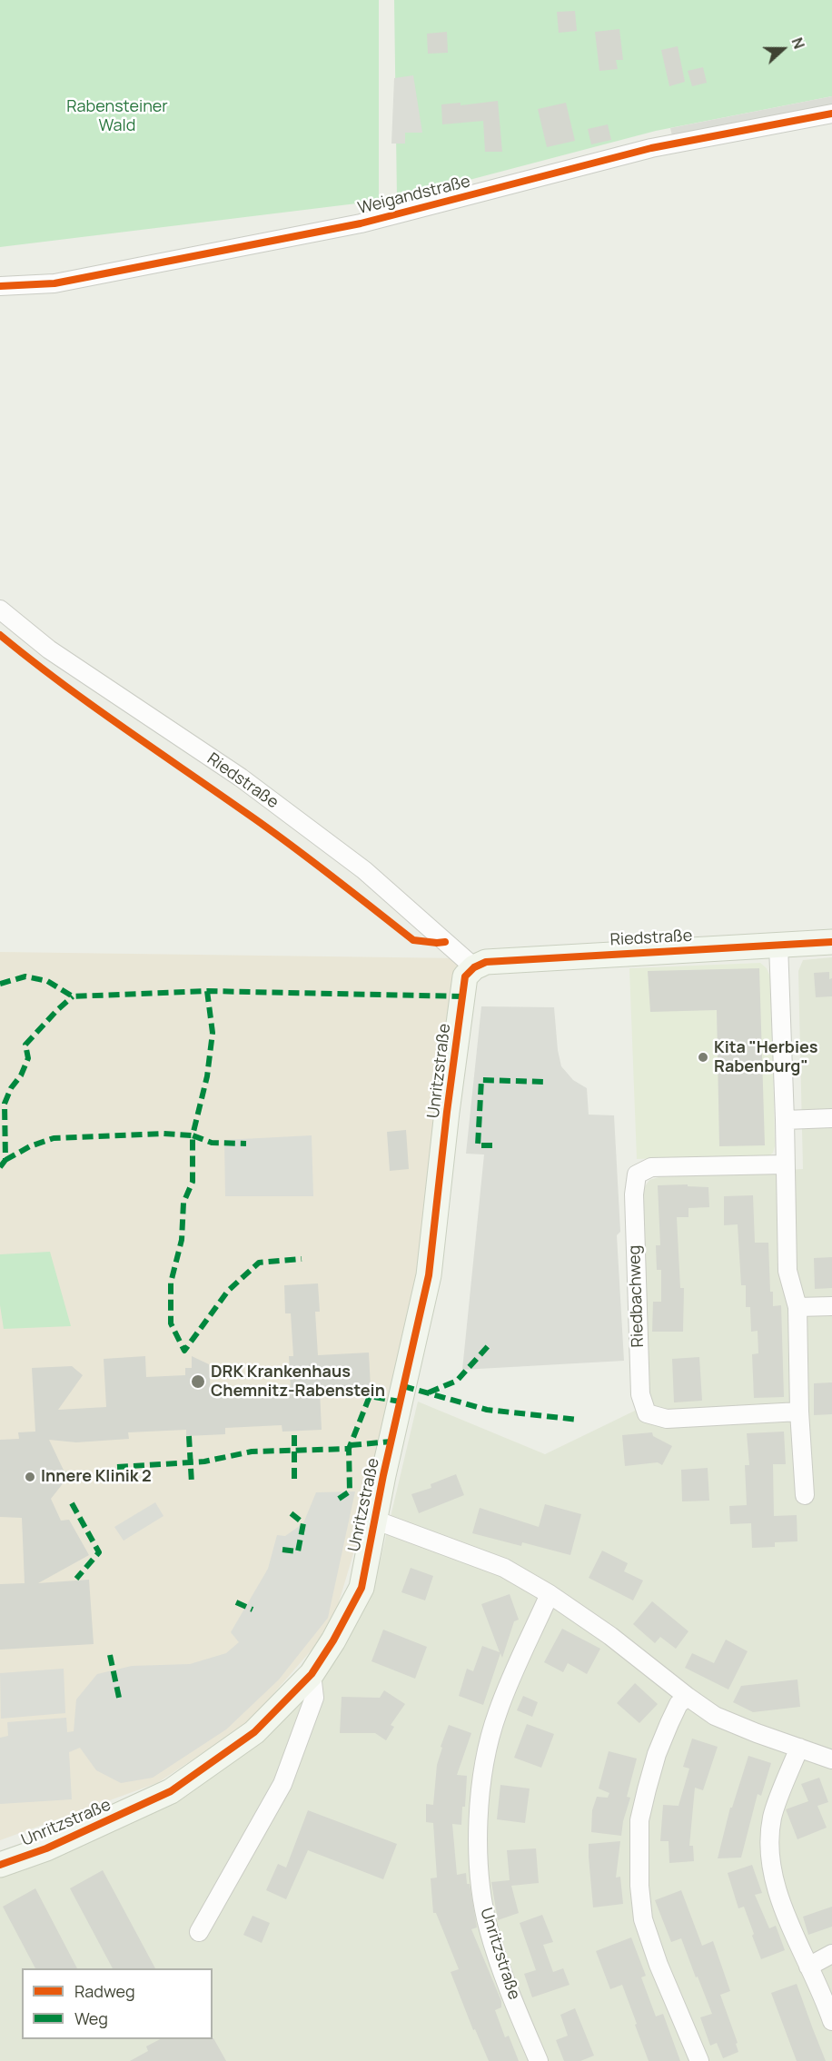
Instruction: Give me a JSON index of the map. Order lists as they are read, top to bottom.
{
  "streets": {
    "street": [
      "Weigandstraße",
      "Riedstraße",
      "Unritzstraße",
      "Riedbachweg"
    ]
  },
  "crossings": [
    ["Riedstraße", "Unritzstraße"]
  ],
  "parks": ["Rabensteiner Wald"],
  "places": ["Kita \"Herbies Rabenburg\"", "DRK Krankenhaus Chemnitz-Rabenstein", "Innere Klinik 2"],
  "legend": ["Radweg", "Weg"],
  "north": "right"
}
